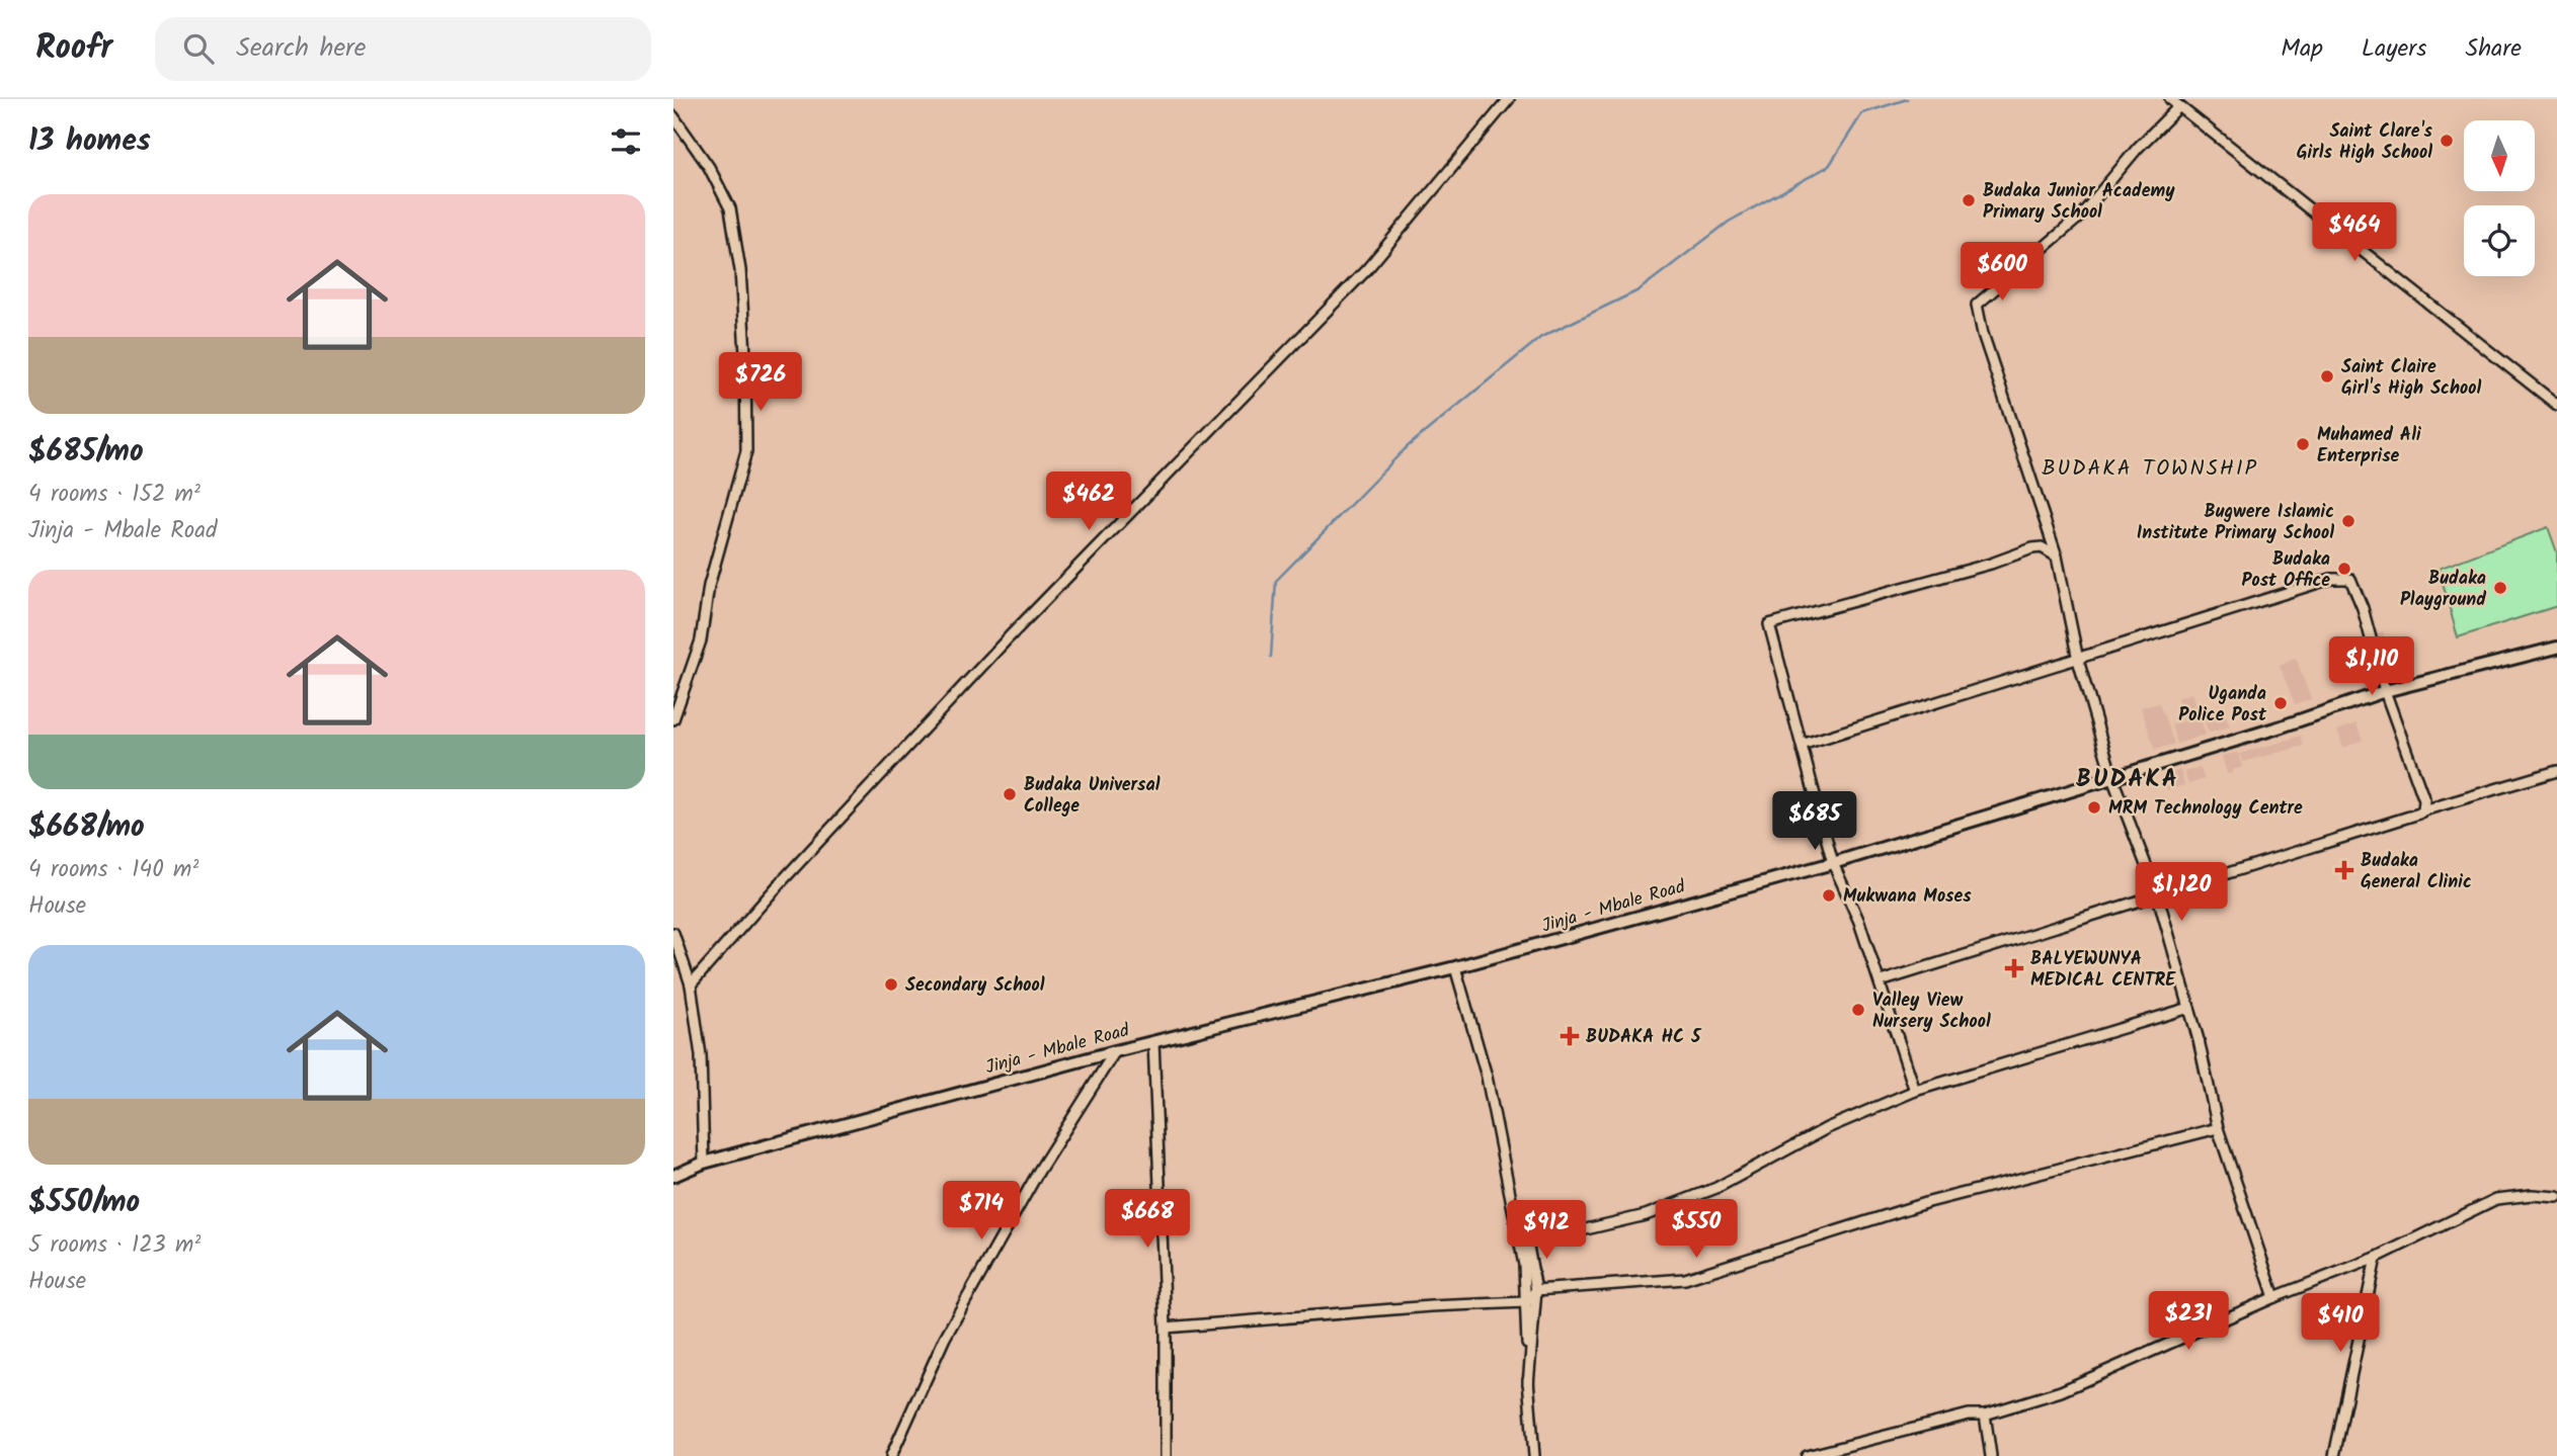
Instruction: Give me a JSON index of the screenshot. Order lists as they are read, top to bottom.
{
  "streets": {
    "main road": ["Jinja - Mbale Road"]
  },
  "districts": ["BUDAKA TOWNSHIP", "BUDAKA"],
  "places": {
    "other": [
      "Saint Clare's Girls High School",
      "Budaka Junior Academy Primary School",
      "Saint Claire Girl's High School",
      "Muhamed Ali Enterprise",
      "Bugwere Islamic Institute Primary School",
      "Budaka Post Office",
      "Budaka Playground",
      "Uganda Police Post",
      "Budaka Universal College",
      "MRM Technology Centre",
      "Mukwana Moses",
      "Secondary School",
      "Valley View Nursery School"
    ],
    "health": ["Budaka General Clinic", "BALYEWUNYA MEDICAL CENTRE", "BUDAKA HC 5"]
  },
  "north": "bottom",
  "page": {
    "header": "Roofr",
    "search": "Search here",
    "nav": ["Map", "Layers", "Share"],
    "heading": "13 homes",
    "list": [
      {
        "name": "$685/mo",
        "note": "4 rooms · 152 m² · Jinja - Mbale Road"
      },
      {
        "name": "$668/mo",
        "note": "4 rooms · 140 m² · House"
      },
      {
        "name": "$550/mo",
        "note": "5 rooms · 123 m² · House"
      }
    ],
    "price": [
      "$464",
      "$600",
      "$726",
      "$462",
      "$1,110",
      "$685",
      "$1,120",
      "$714",
      "$668",
      "$550",
      "$912",
      "$231",
      "$410"
    ]
  }
}
